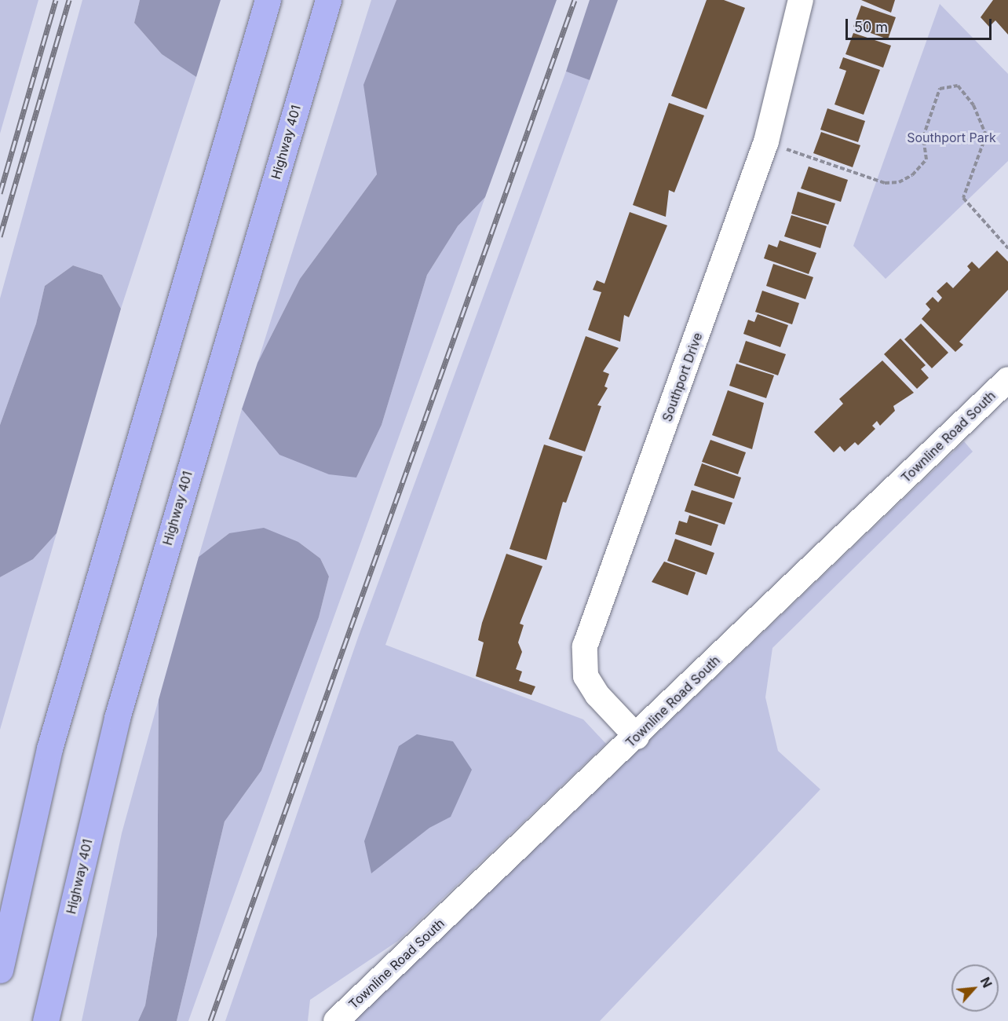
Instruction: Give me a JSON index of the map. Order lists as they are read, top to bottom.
{
  "streets": {
    "highway": ["Highway 401"],
    "street": ["Southport Drive", "Townline Road South"]
  },
  "crossings": [
    ["Southport Drive", "Townline Road South"]
  ],
  "parks": ["Southport Park"],
  "scale_bar": "50 m",
  "north": "top right"
}
